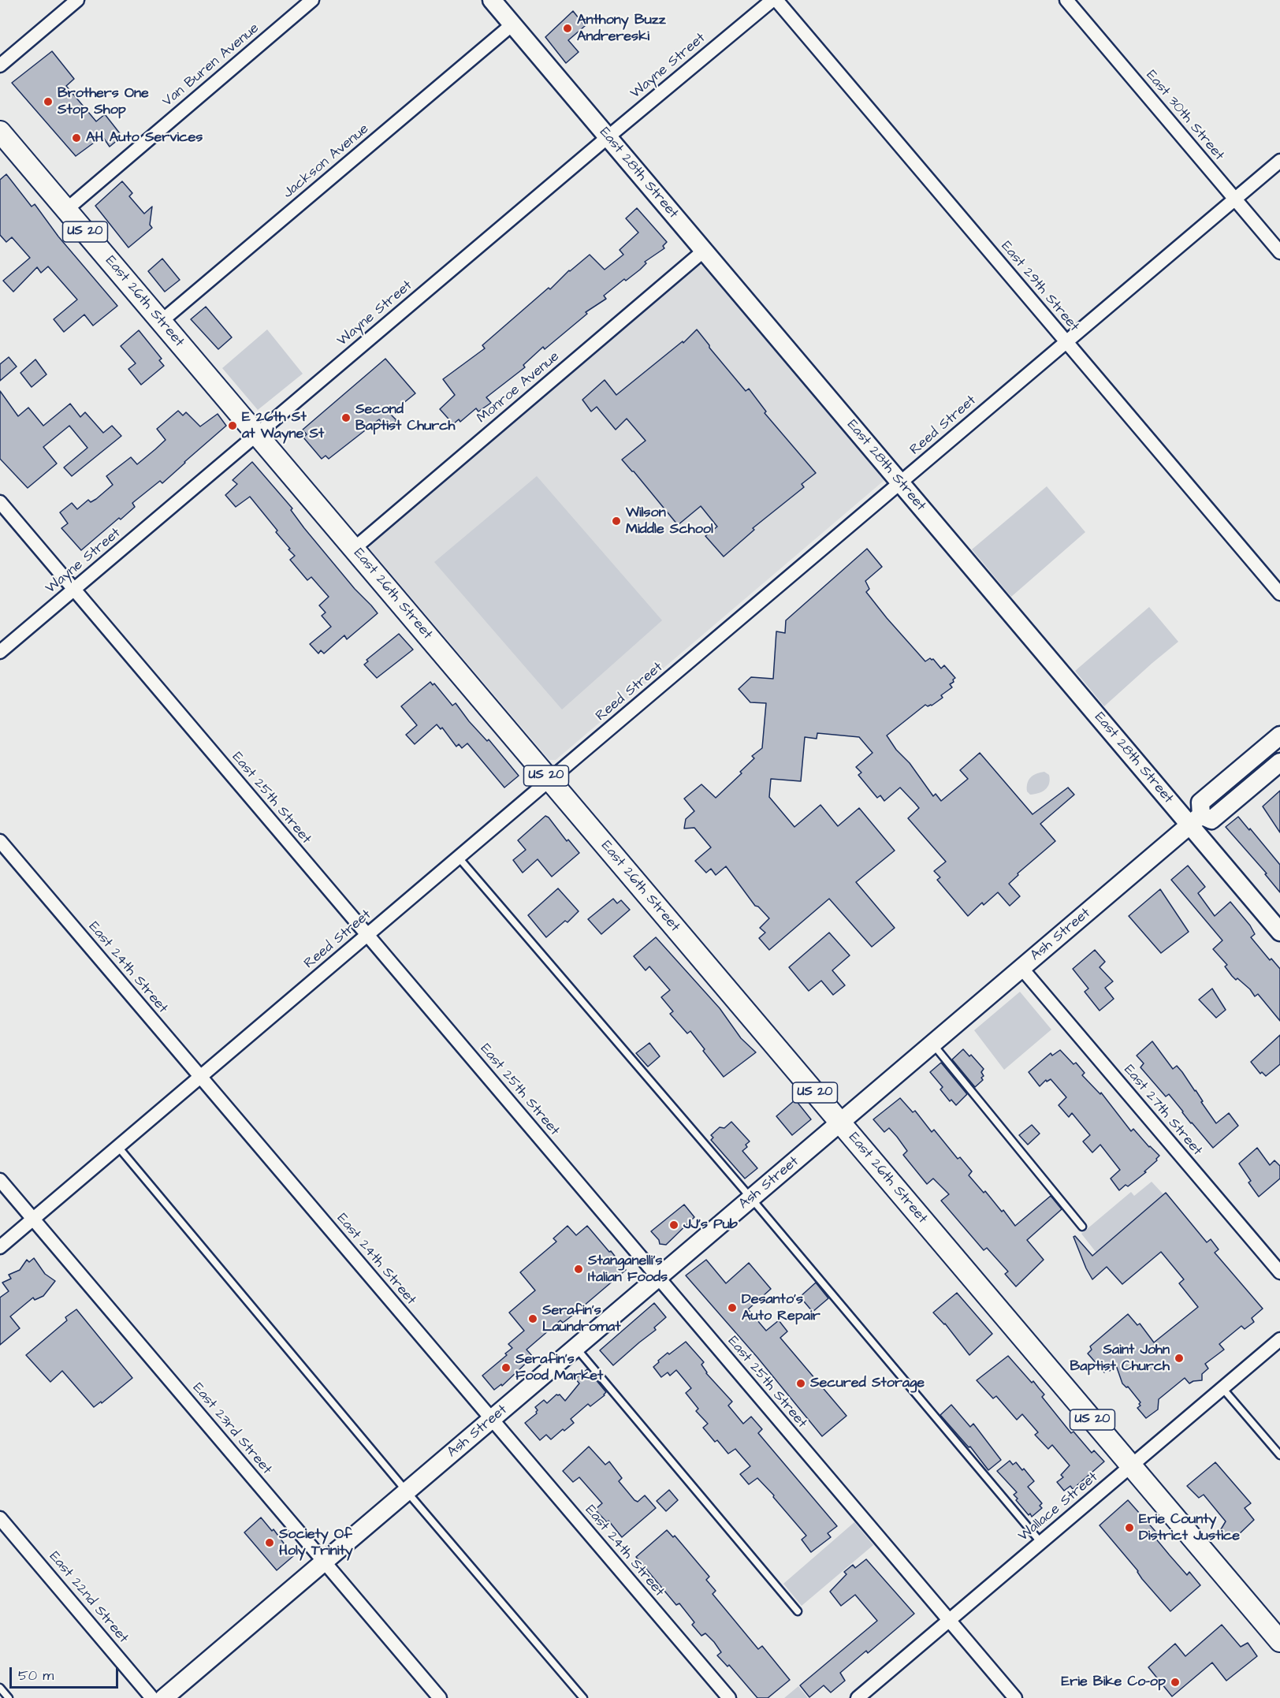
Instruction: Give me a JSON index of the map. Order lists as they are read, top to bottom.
{
  "streets": {
    "main road": ["US 20", "East 26th Street"],
    "street": [
      "Van Buren Avenue",
      "Wayne Street",
      "East 30th Street",
      "Jackson Avenue",
      "East 28th Street",
      "East 29th Street",
      "Monroe Avenue",
      "Reed Street",
      "East 25th Street",
      "Ash Street",
      "East 24th Street",
      "East 27th Street",
      "East 23rd Street",
      "Wallace Street",
      "East 22nd Street"
    ]
  },
  "crossings": [
    ["Van Buren Avenue", "East 26th Street"],
    ["Wayne Street", "East 28th Street"],
    ["Wayne Street", "East 26th Street"],
    ["Wayne Street", "East 25th Street"],
    ["East 30th Street", "Reed Street"],
    ["Jackson Avenue", "East 28th Street"],
    ["Jackson Avenue", "East 26th Street"],
    ["East 28th Street", "Monroe Avenue"],
    ["East 28th Street", "Reed Street"],
    ["East 28th Street", "Ash Street"],
    ["East 29th Street", "Reed Street"],
    ["East 26th Street", "Monroe Avenue"],
    ["East 26th Street", "Reed Street"],
    ["East 26th Street", "Ash Street"],
    ["East 26th Street", "Wallace Street"],
    ["Reed Street", "East 25th Street"],
    ["Reed Street", "East 24th Street"],
    ["Reed Street", "East 23rd Street"],
    ["East 25th Street", "Ash Street"],
    ["East 25th Street", "Wallace Street"],
    ["Ash Street", "East 24th Street"],
    ["Ash Street", "East 27th Street"],
    ["Ash Street", "East 23rd Street"]
  ],
  "places": [
    "Anthony Buzz Andrereski",
    "Brothers One Stop Shop",
    "AH Auto Services",
    "Second Baptist Church",
    "E 26th St at Wayne St",
    "Wilson Middle School",
    "JJ's Pub",
    "Stanganelli's Italian Foods",
    "Desanto's Auto Repair",
    "Serafin's Laundromat",
    "Saint John Baptist Church",
    "Serafin's Food Market",
    "Secured Storage",
    "Erie County District Justice",
    "Society Of Holy Trinity",
    "Erie Bike Co-op"
  ],
  "scale_bar": "50 m"
}
